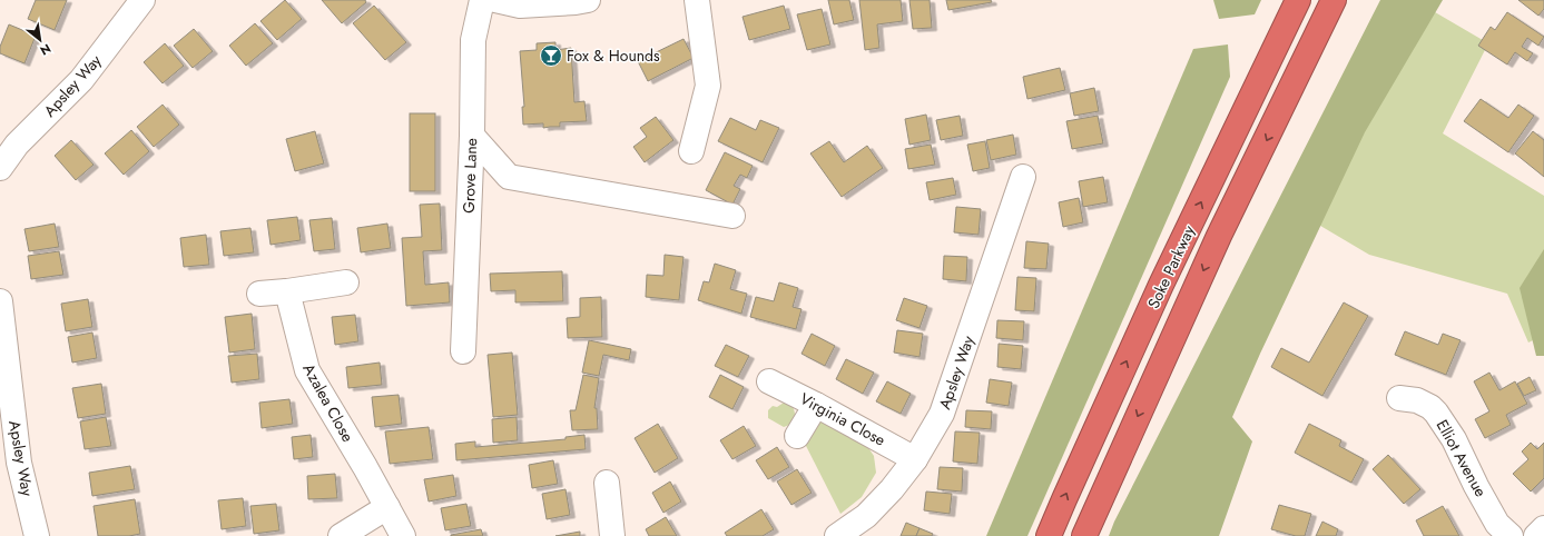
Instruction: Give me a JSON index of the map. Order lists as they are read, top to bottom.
{
  "streets": {
    "highway": ["Soke Parkway"],
    "street": [
      "Apsley Way",
      "Grove Lane",
      "Azalea Close",
      "Virginia Close",
      "Elliot Avenue"
    ]
  },
  "crossings": [
    ["Apsley Way", "Virginia Close"]
  ],
  "places": {
    "bar": ["Fox & Hounds"]
  },
  "north": "bottom right"
}
